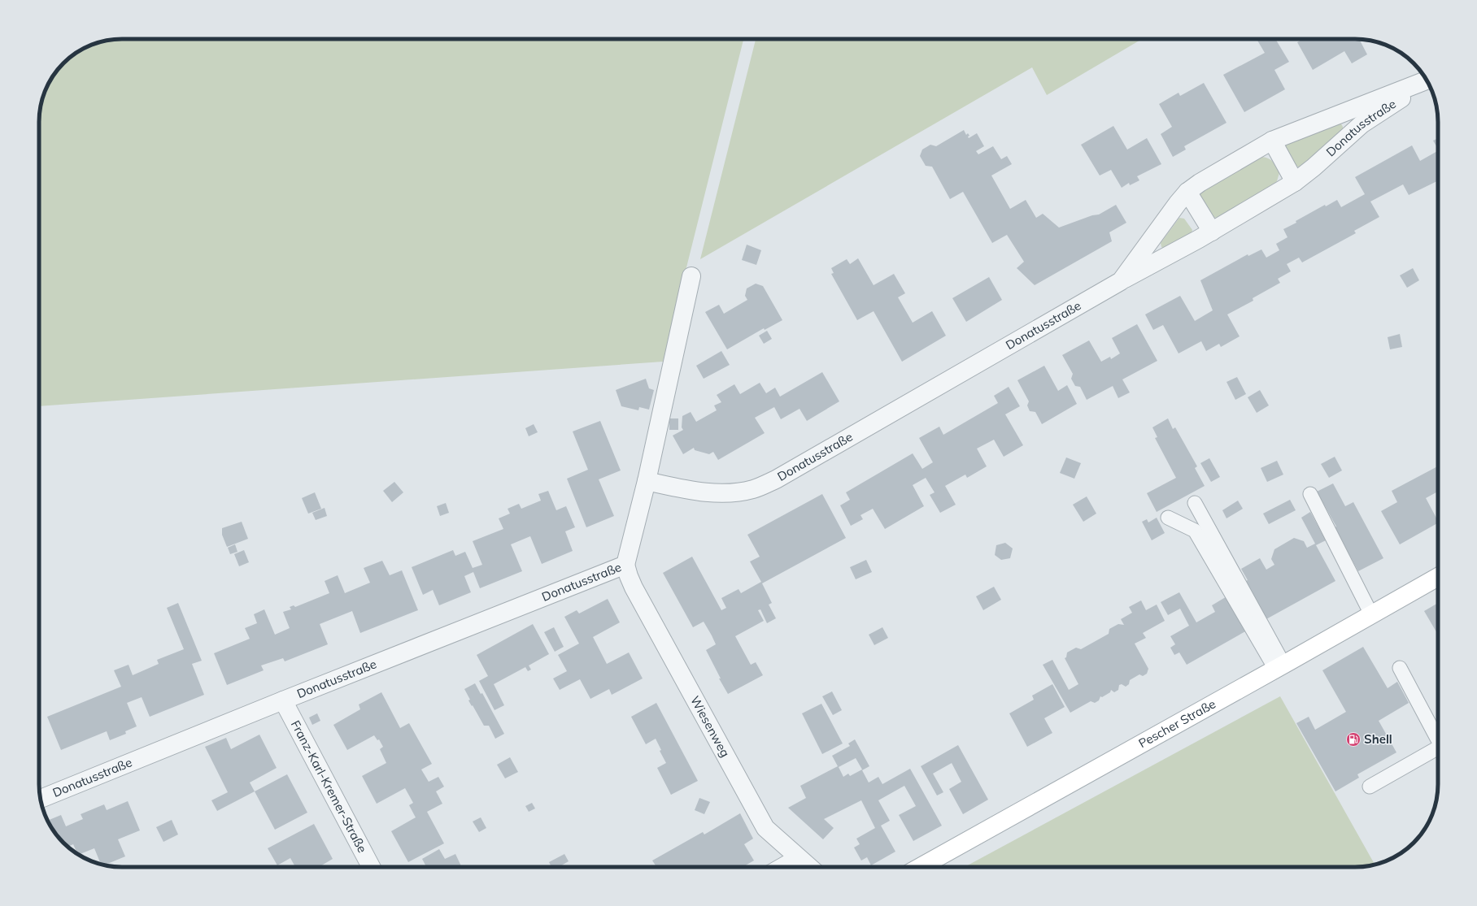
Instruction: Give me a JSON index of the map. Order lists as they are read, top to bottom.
{
  "streets": {
    "main road": ["Pescher Straße"],
    "street": ["Donatusstraße", "Wiesenweg", "Franz-Karl-Kremer-Straße"]
  },
  "crossings": [
    ["Donatusstraße", "Wiesenweg"],
    ["Donatusstraße", "Franz-Karl-Kremer-Straße"]
  ],
  "places": {
    "fuel station": ["Shell"]
  }
}
